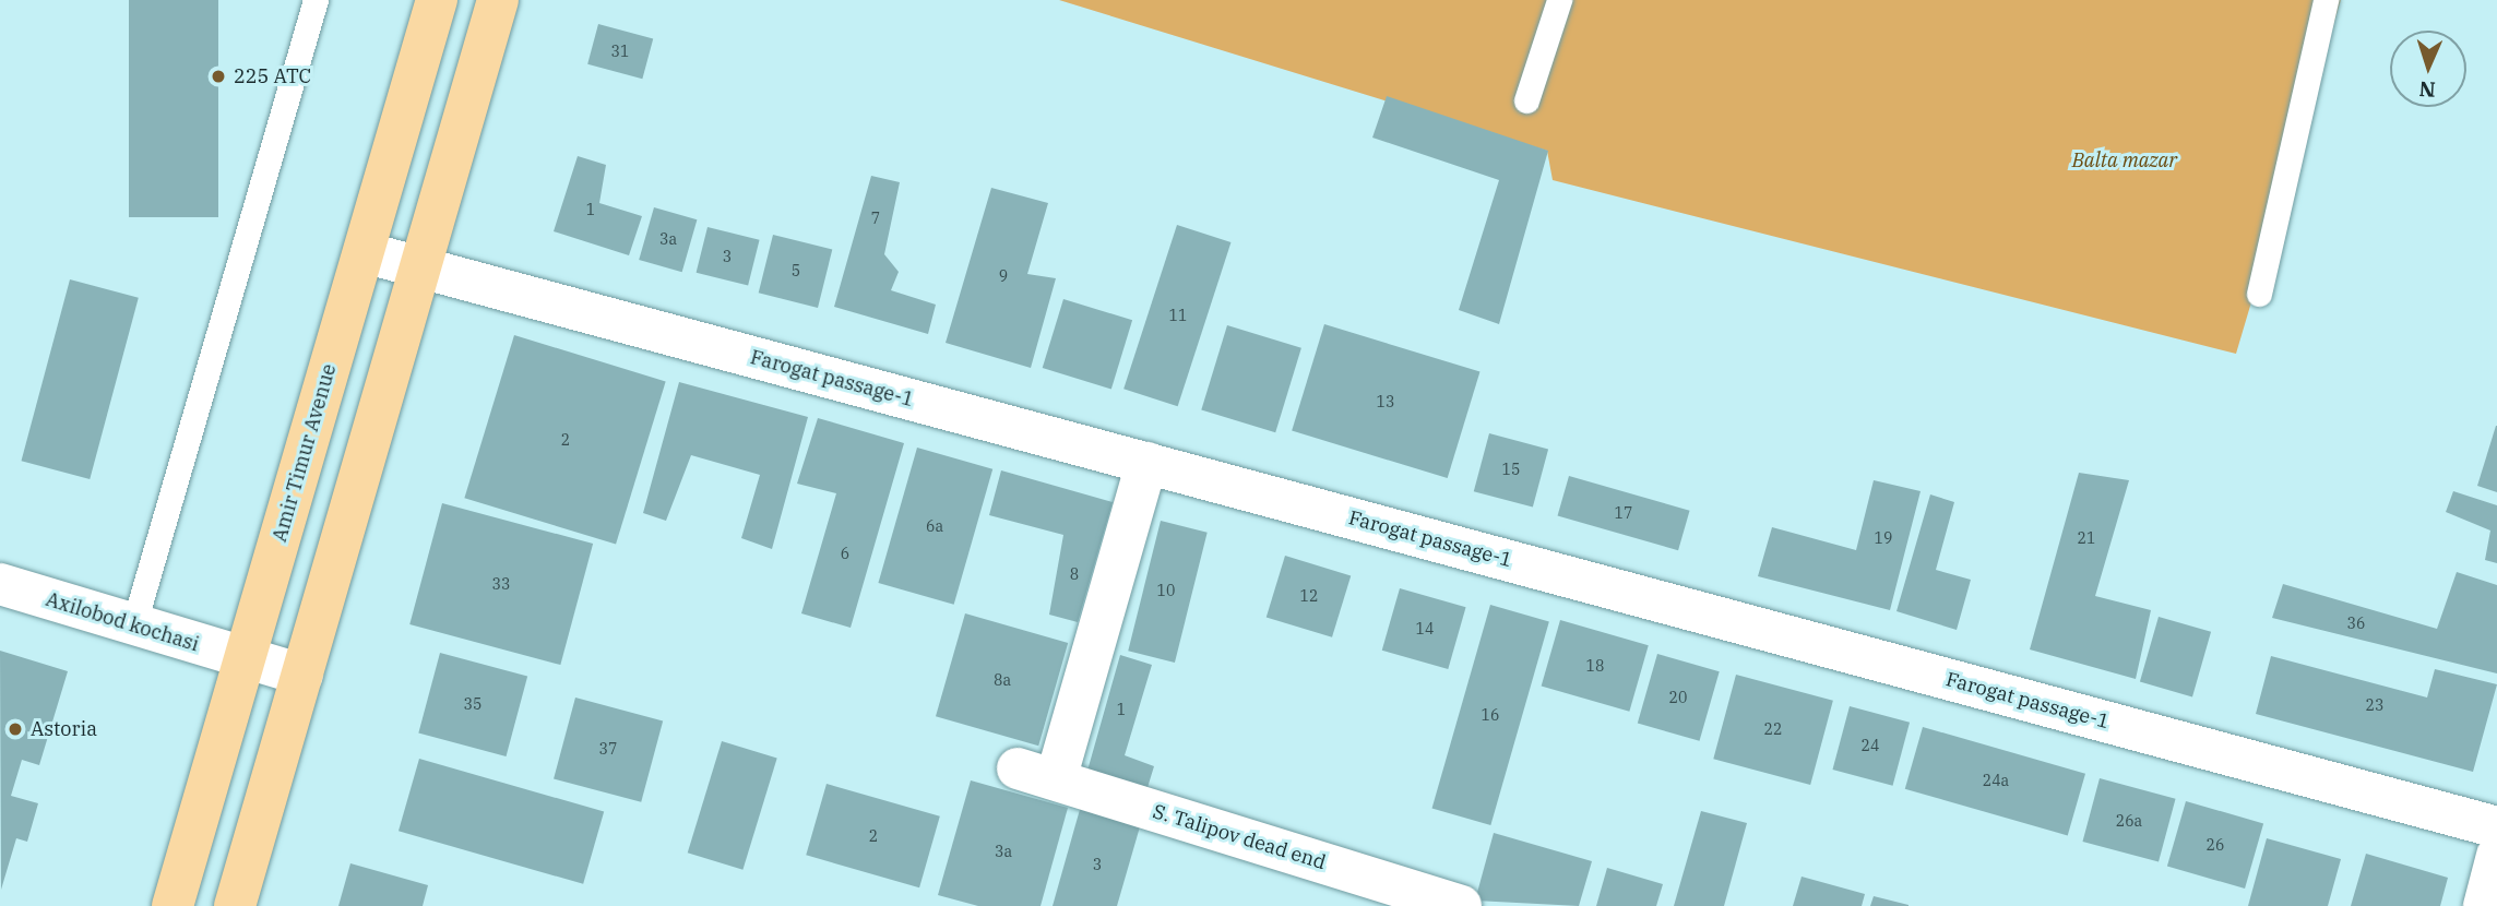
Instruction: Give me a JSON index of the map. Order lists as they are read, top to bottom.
{
  "streets": {
    "main road": ["Amir Timur Avenue"],
    "street": ["Farogat passage-1", "Axilobod kochasi", "S. Talipov dead end"]
  },
  "crossings": [
    ["Farogat passage-1", "Amir Timur Avenue"],
    ["Farogat passage-1", "S. Talipov dead end"],
    ["Amir Timur Avenue", "Axilobod kochasi"]
  ],
  "parks": ["Balta mazar"],
  "places": ["225 АТС", "Astoria"],
  "house_numbers": [
    "31",
    "1",
    "7",
    "3а",
    "3",
    "5",
    "9",
    "11",
    "13",
    "2",
    "15",
    "17",
    "6а",
    "19",
    "21",
    "6",
    "8",
    "33",
    "10",
    "12",
    "36",
    "14",
    "18",
    "8а",
    "20",
    "35",
    "23",
    "1",
    "16",
    "22",
    "24",
    "37",
    "24а",
    "26а",
    "2",
    "26",
    "3а",
    "3"
  ],
  "north": "bottom"
}
